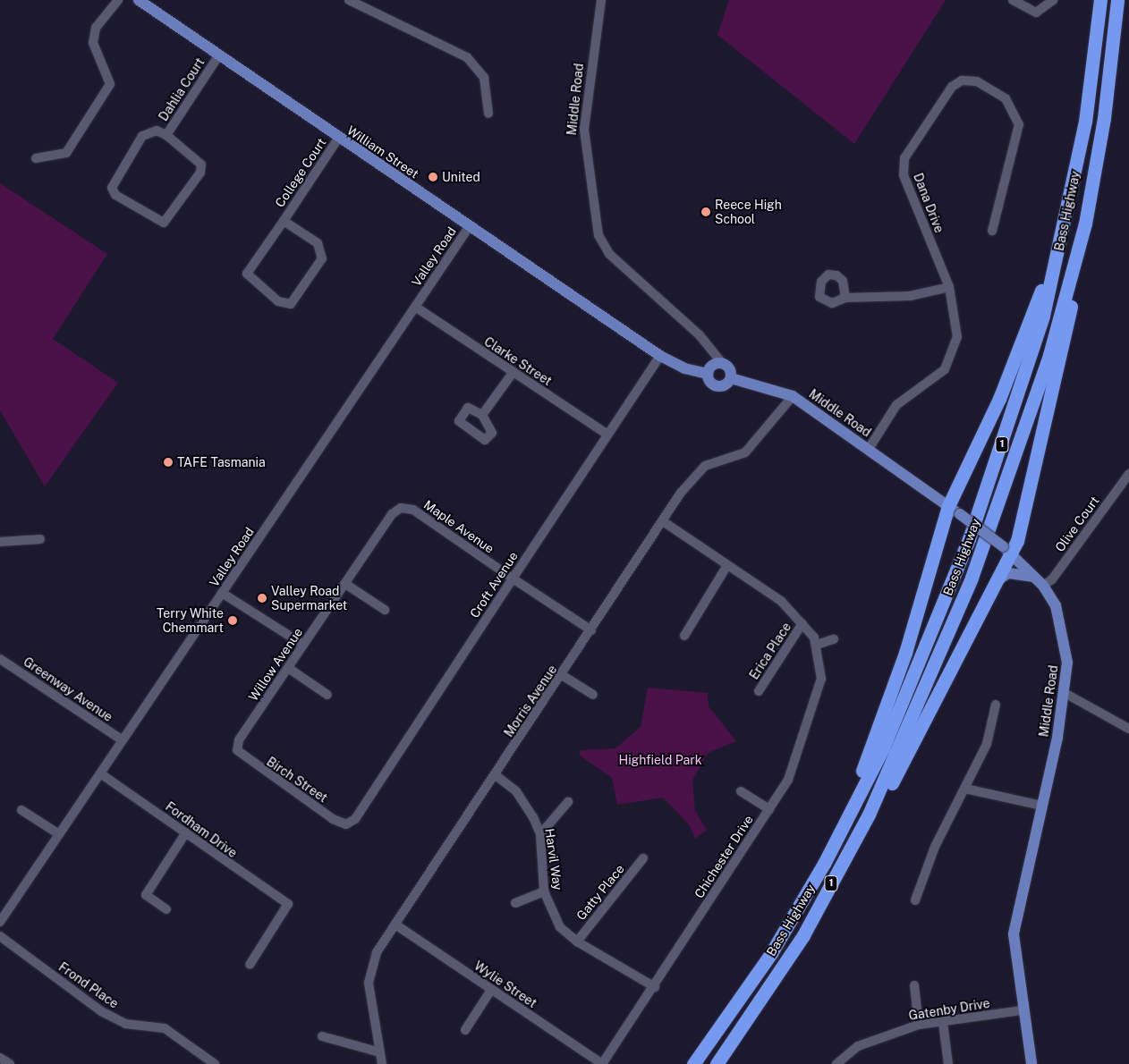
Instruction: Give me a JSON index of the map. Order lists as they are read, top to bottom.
{
  "streets": {
    "highway": ["Bass Highway", "1"],
    "main road": ["Middle Road", "William Street"],
    "street": [
      "Dahlia Court",
      "College Court",
      "Dana Drive",
      "Valley Road",
      "Clarke Street",
      "Olive Court",
      "Maple Avenue",
      "Croft Avenue",
      "Erica Place",
      "Willow Avenue",
      "Greenway Avenue",
      "Morris Avenue",
      "Birch Street",
      "Fordham Drive",
      "Chichester Drive",
      "Harvil Way",
      "Gatty Place",
      "Wylie Street",
      "Frond Place",
      "Gatenby Drive"
    ]
  },
  "crossings": [
    ["Dahlia Court", "William Street"],
    ["Middle Road", "William Street"],
    ["Middle Road", "Dana Drive"],
    ["Middle Road", "Olive Court"],
    ["Middle Road", "Morris Avenue"],
    ["Middle Road", "Gatenby Drive"],
    ["William Street", "College Court"],
    ["William Street", "Valley Road"],
    ["William Street", "Croft Avenue"],
    ["Valley Road", "Clarke Street"],
    ["Valley Road", "Greenway Avenue"],
    ["Valley Road", "Fordham Drive"],
    ["Clarke Street", "Croft Avenue"],
    ["Maple Avenue", "Croft Avenue"],
    ["Maple Avenue", "Willow Avenue"],
    ["Maple Avenue", "Morris Avenue"],
    ["Croft Avenue", "Birch Street"],
    ["Erica Place", "Chichester Drive"],
    ["Willow Avenue", "Birch Street"],
    ["Morris Avenue", "Chichester Drive"],
    ["Morris Avenue", "Harvil Way"],
    ["Morris Avenue", "Wylie Street"],
    ["Chichester Drive", "Harvil Way"],
    ["Chichester Drive", "Wylie Street"],
    ["Harvil Way", "Gatty Place"]
  ],
  "parks": ["Highfield Park"],
  "places": [
    "United",
    "Reece High School",
    "TAFE Tasmania",
    "Valley Road Supermarket",
    "Terry White Chemmart"
  ]
}
